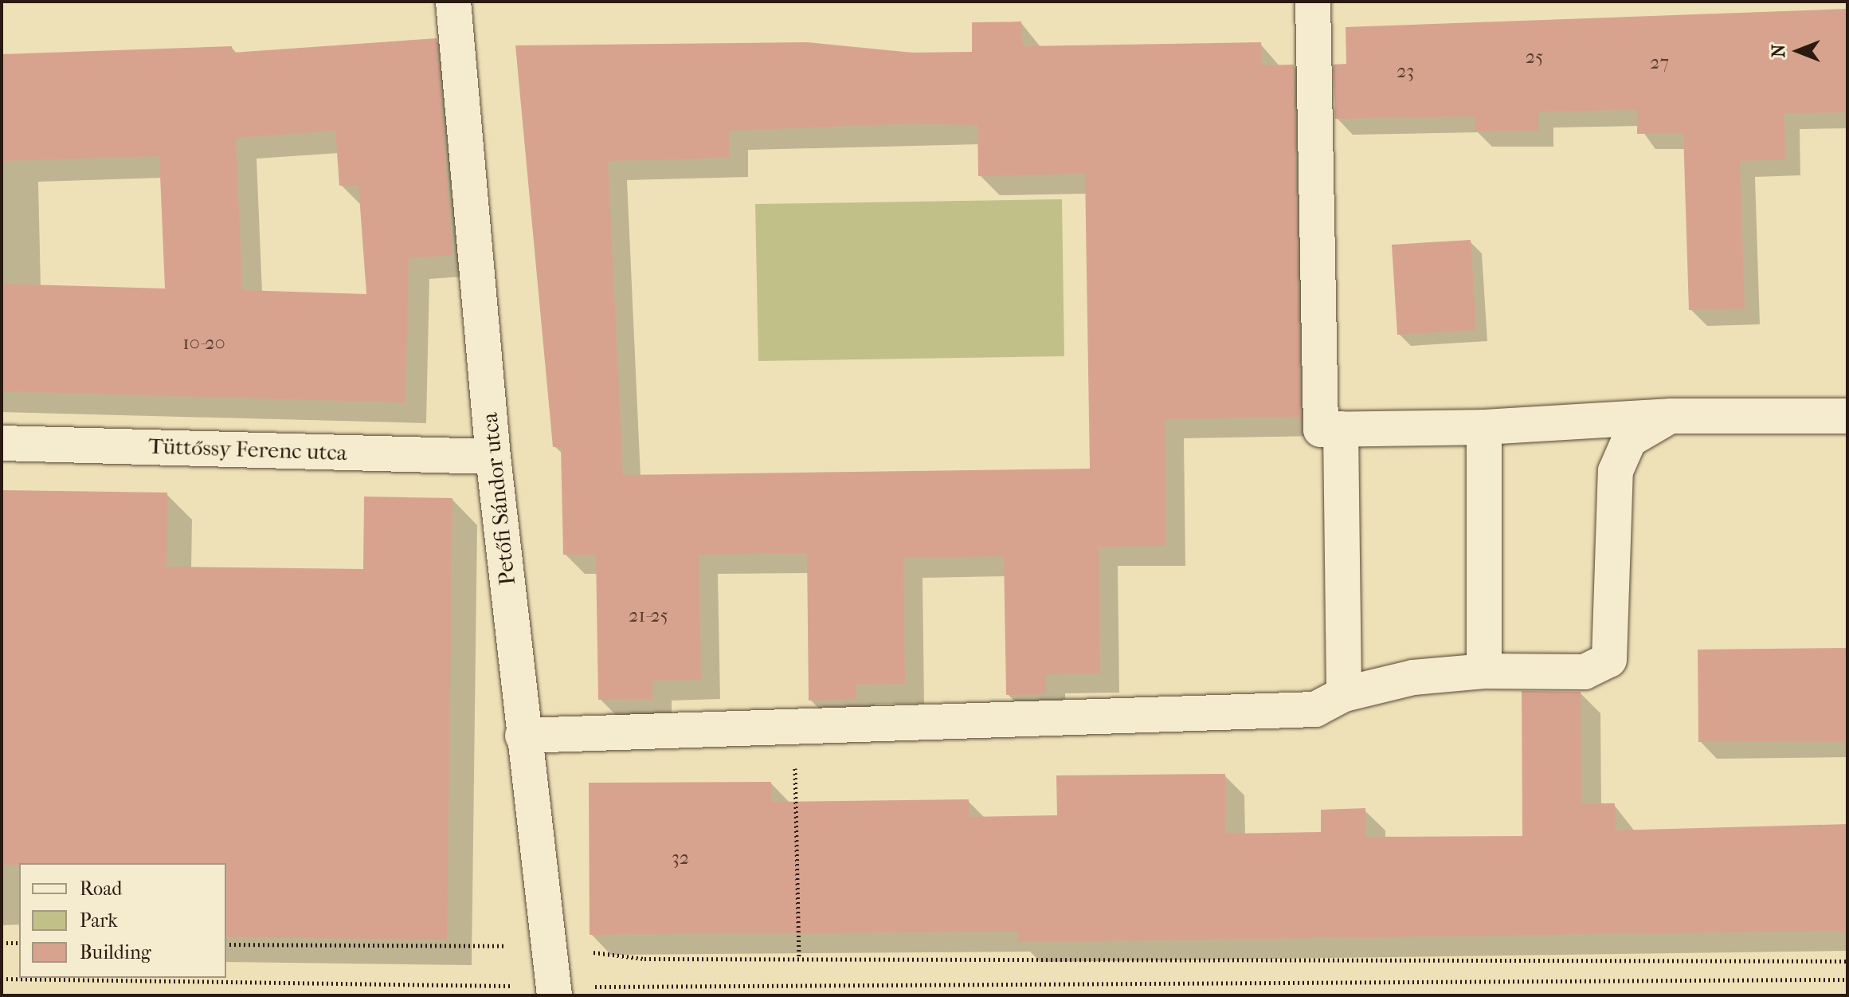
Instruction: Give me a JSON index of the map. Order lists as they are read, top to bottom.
{
  "streets": {
    "street": ["Tüttőssy Ferenc utca", "Petőfi Sándor utca"]
  },
  "crossings": [
    ["Tüttőssy Ferenc utca", "Petőfi Sándor utca"]
  ],
  "house_numbers": [
    "25",
    "27",
    "23",
    "10-20",
    "21-25",
    "32"
  ],
  "legend": ["Road", "Park", "Building"],
  "north": "left"
}
